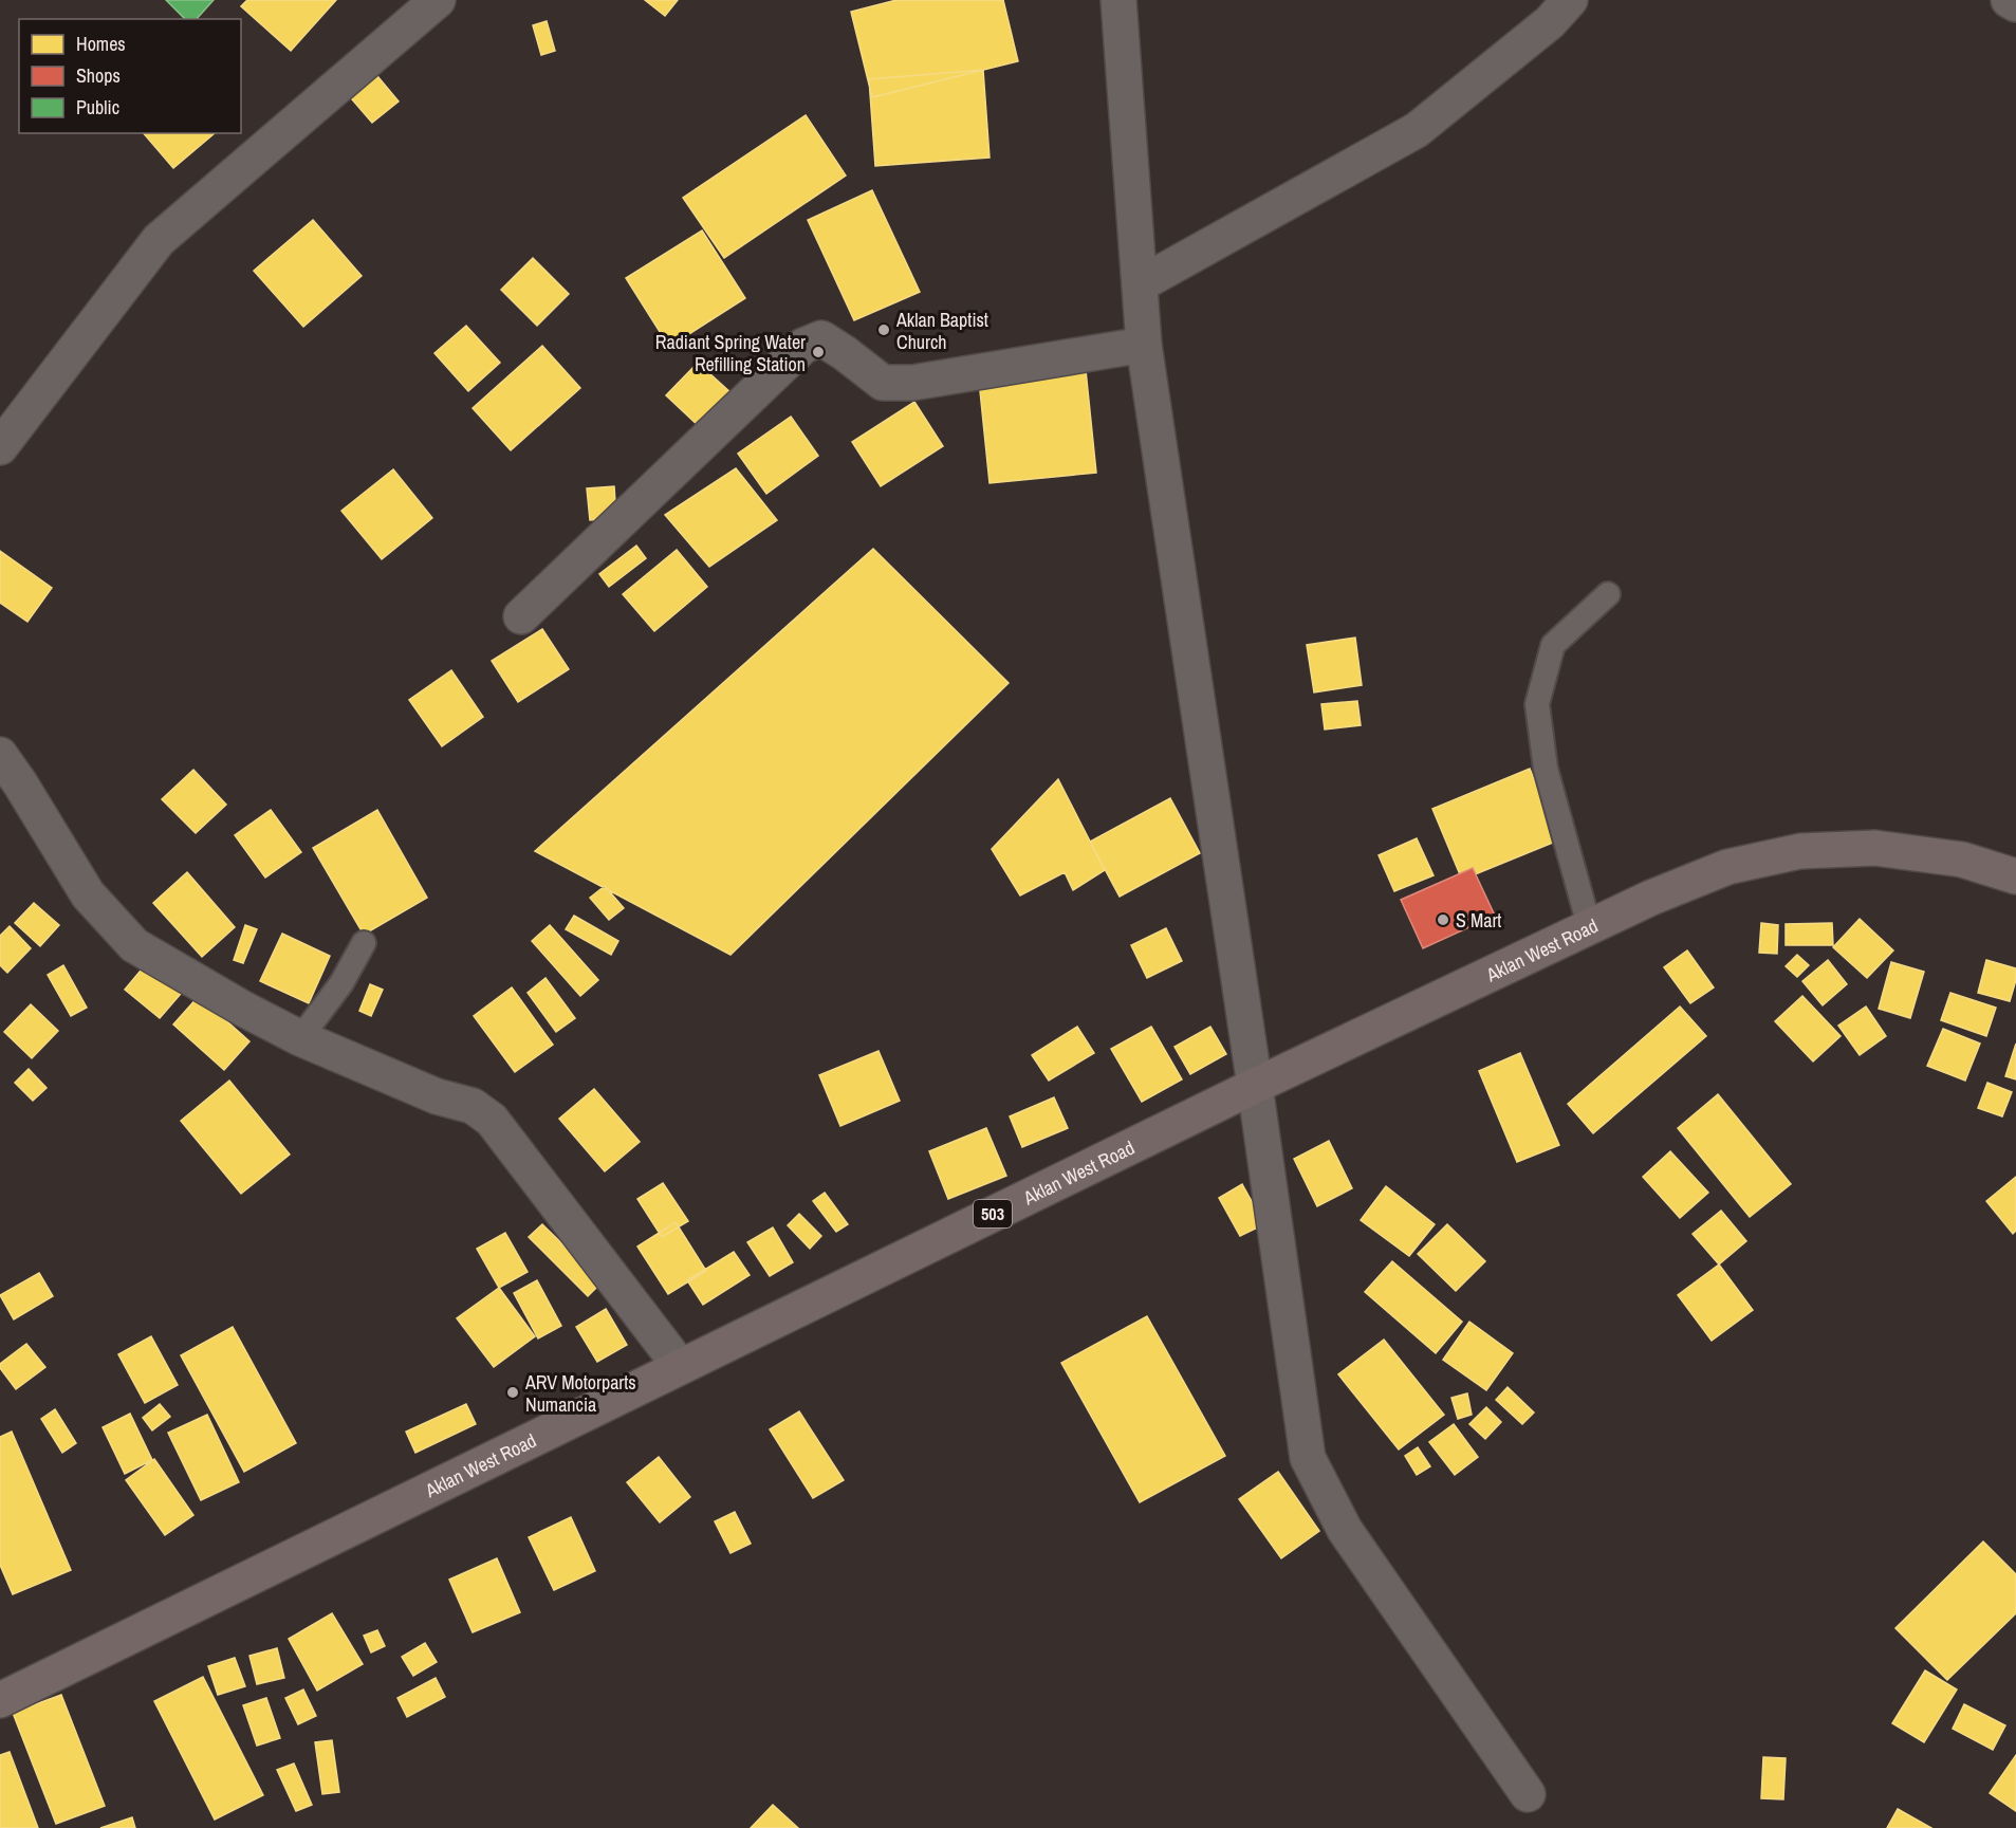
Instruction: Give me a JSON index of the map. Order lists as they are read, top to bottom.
{
  "streets": {
    "main road": ["Aklan West Road", "503"]
  },
  "places": [
    "Aklan Baptist Church",
    "Radiant Spring Water Refilling Station",
    "S Mart",
    "ARV Motorparts Numancia"
  ],
  "legend": ["Homes", "Shops", "Public"]
}
